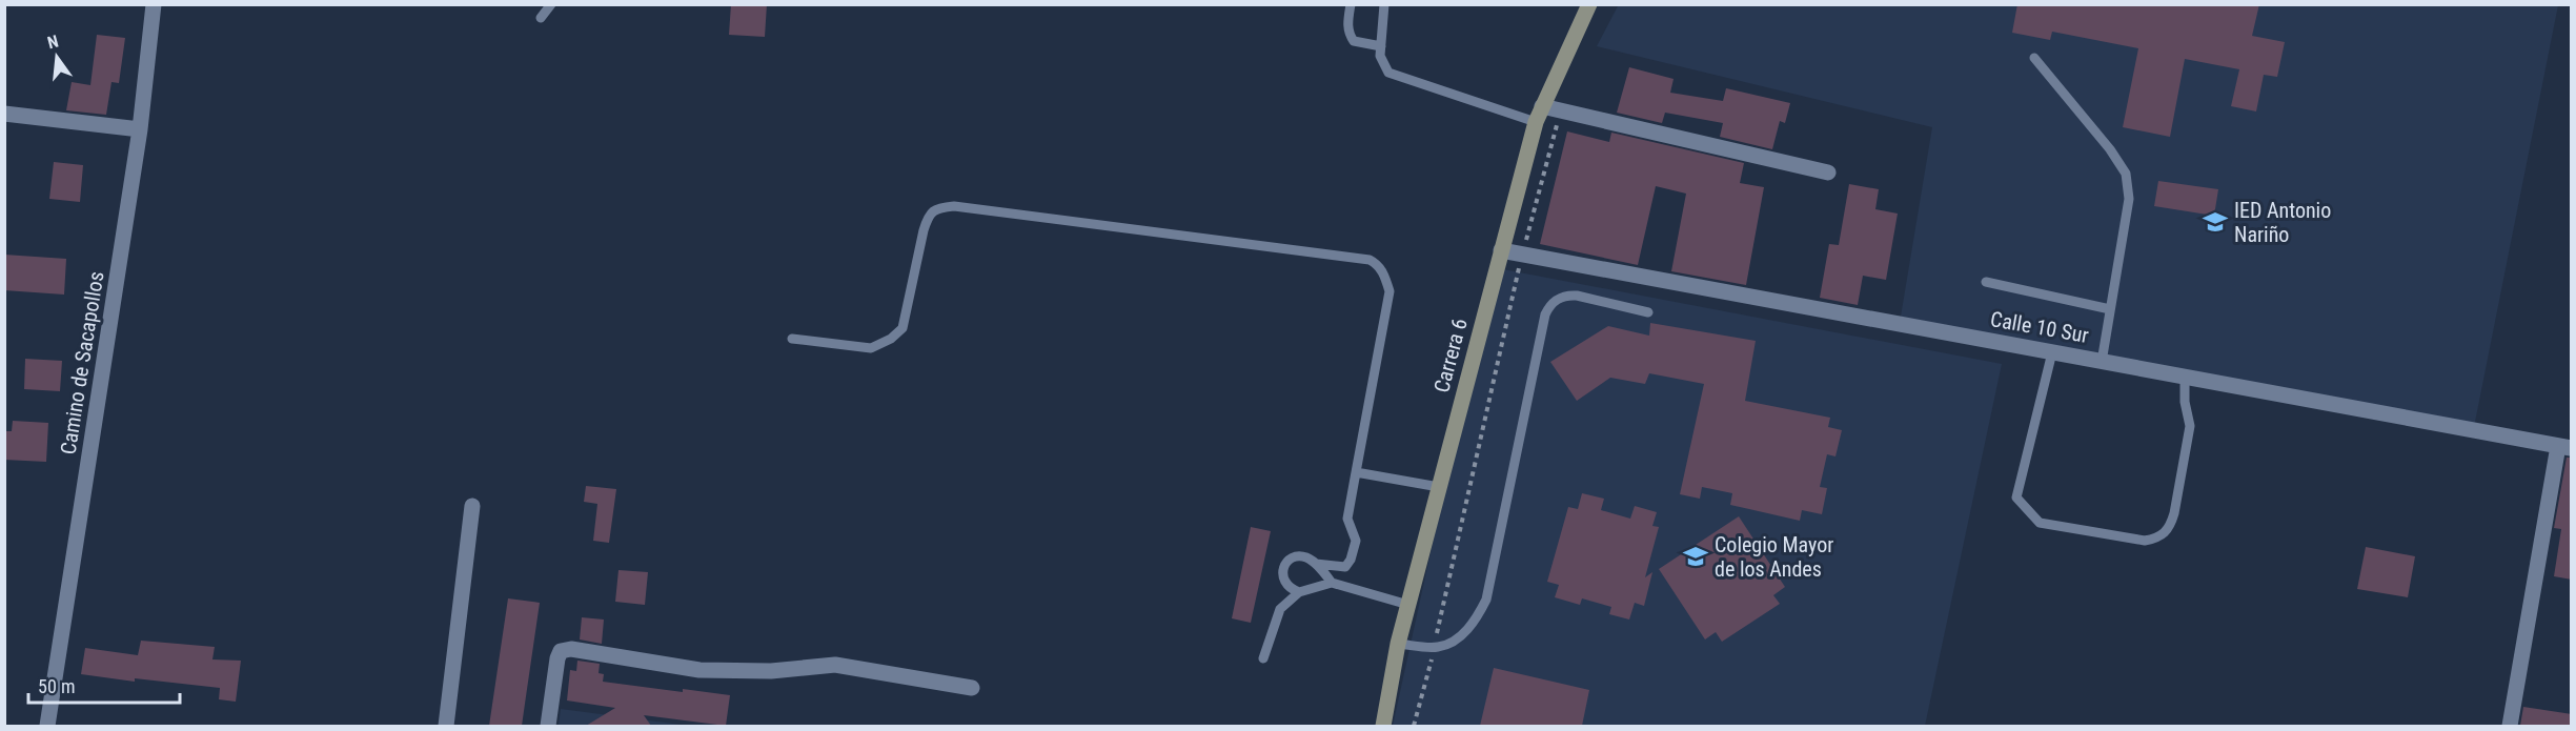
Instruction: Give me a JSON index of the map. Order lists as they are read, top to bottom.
{
  "streets": {
    "main road": ["Carrera 6"],
    "street": ["Calle 10 Sur", "Camino de Sacapollos"]
  },
  "crossings": [
    ["Calle 10 Sur", "Carrera 6"]
  ],
  "places": {
    "school or university": ["IED Antonio Nariño", "Colegio Mayor de los Andes"]
  },
  "scale_bar": "50 m",
  "north": "top"
}
